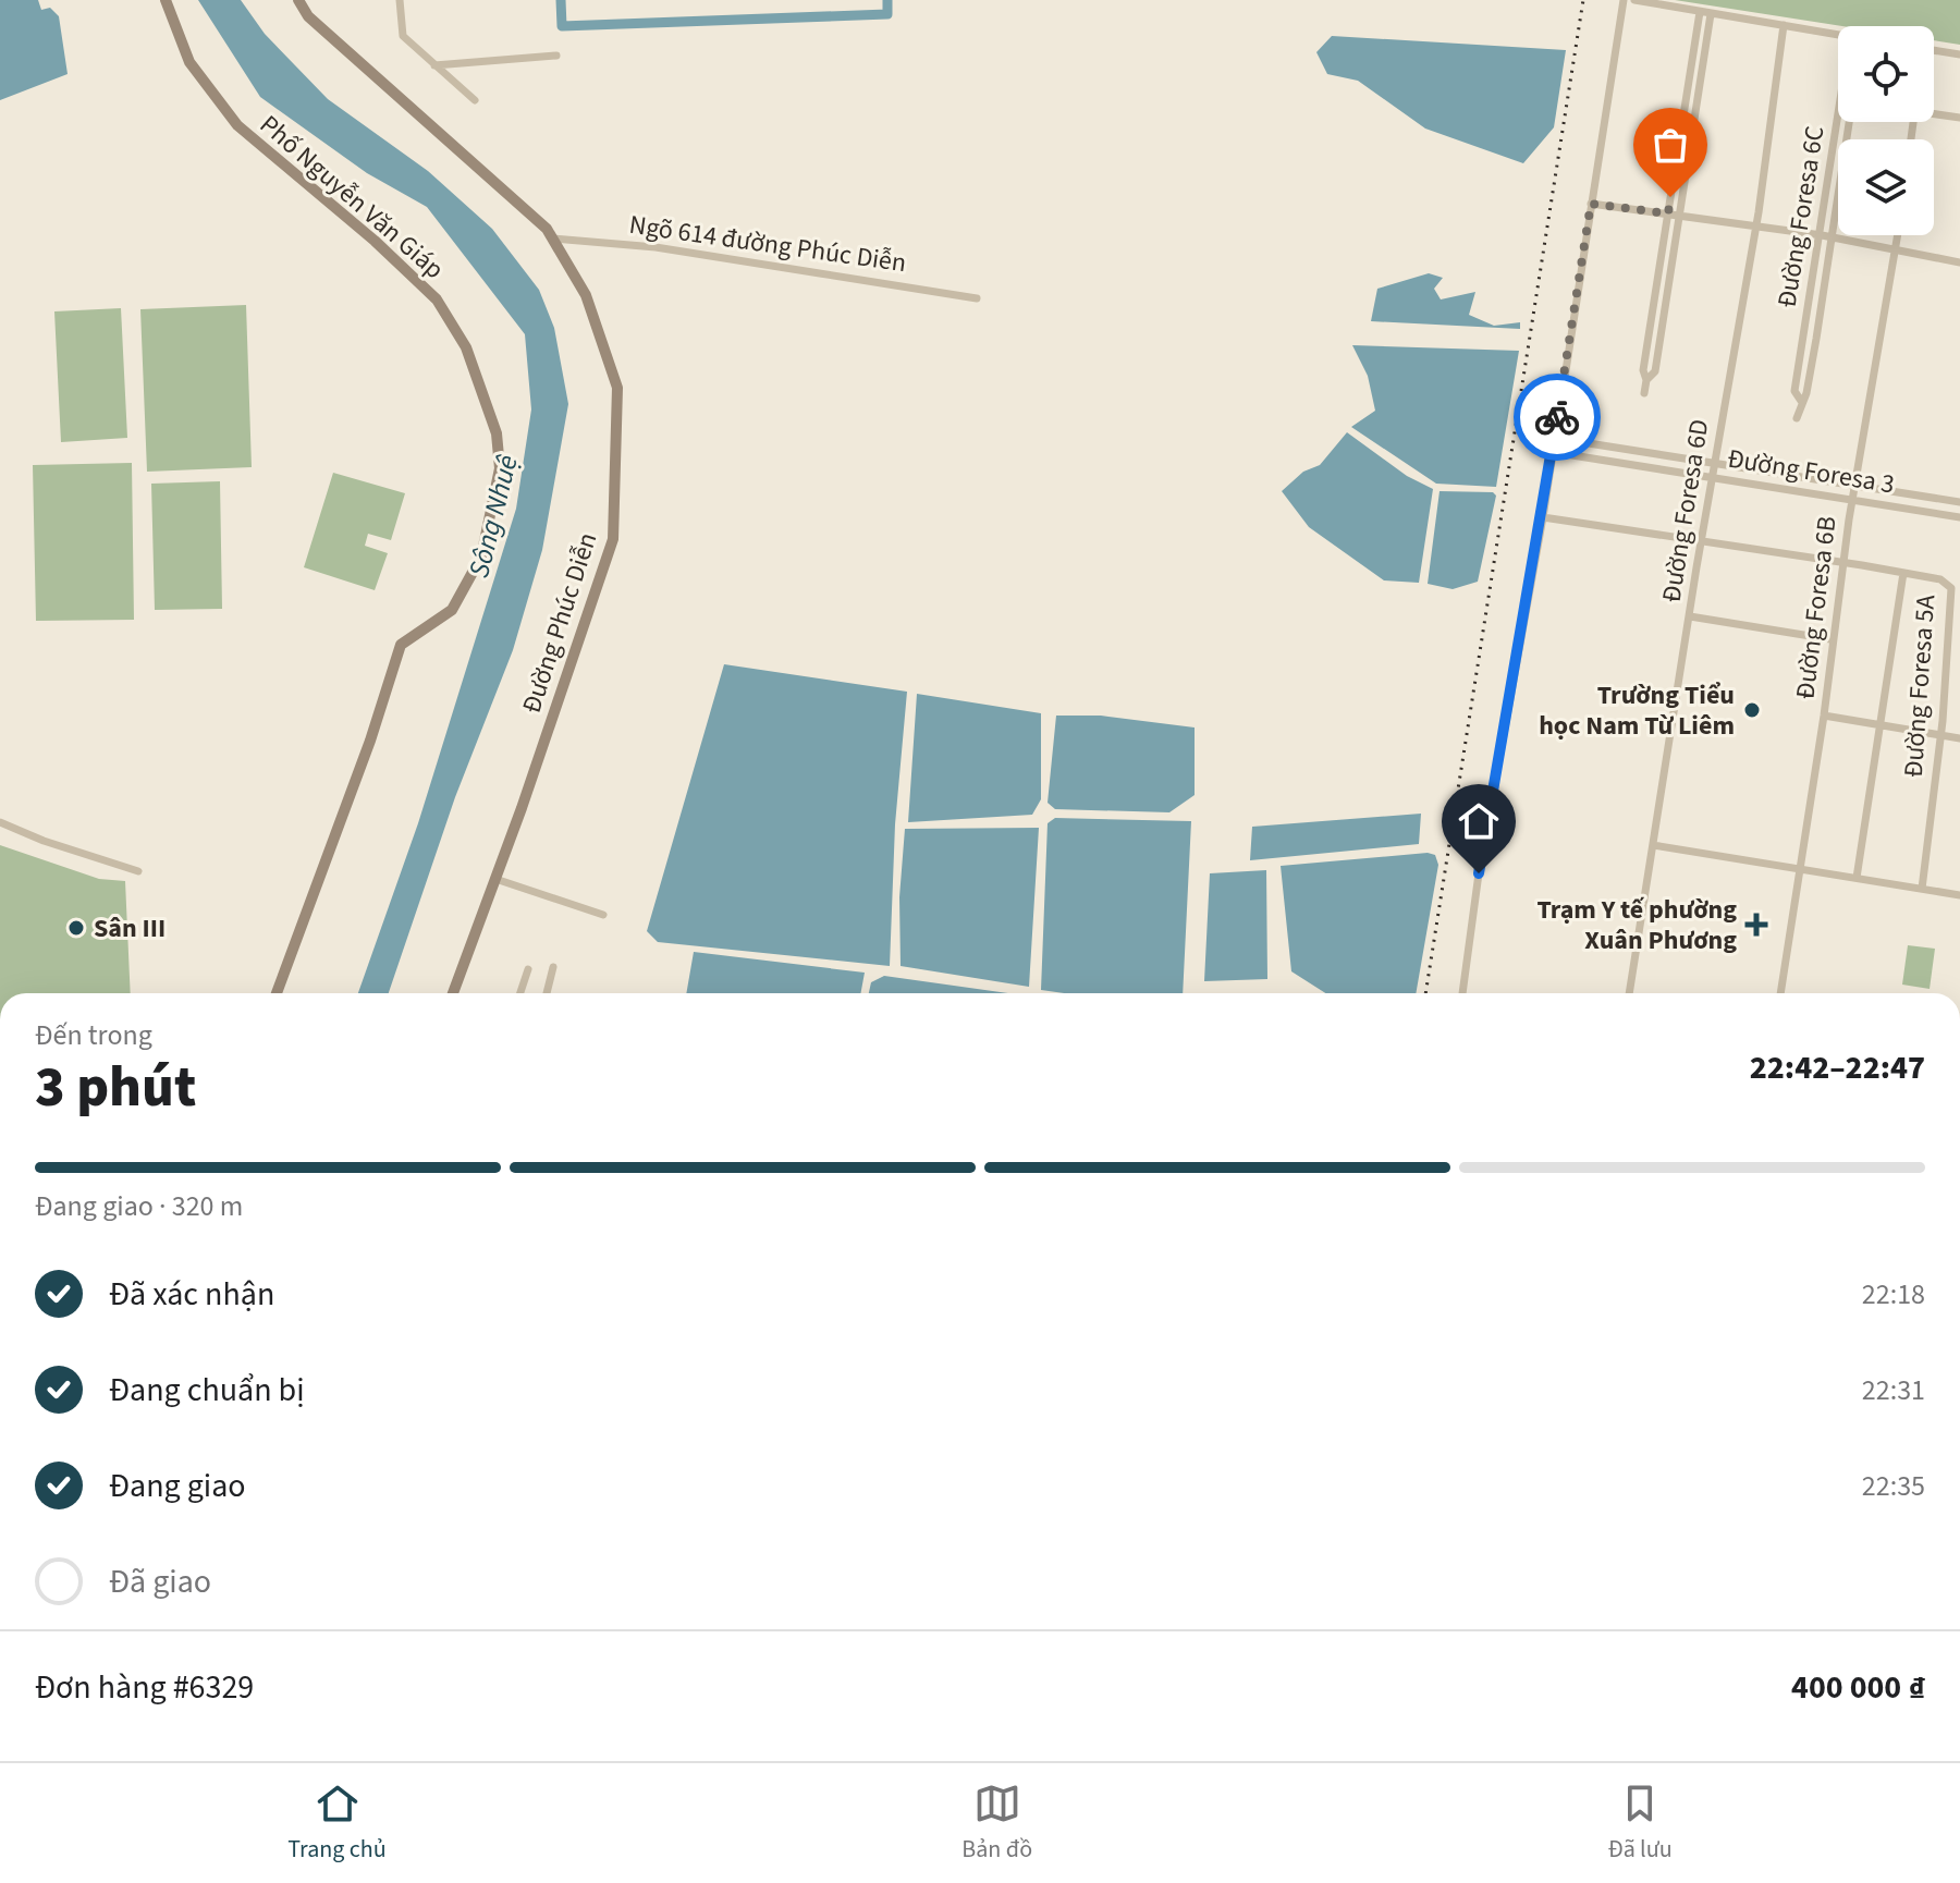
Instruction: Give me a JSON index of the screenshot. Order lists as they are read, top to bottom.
{
  "streets": {
    "street": [
      "Phố Nguyễn Văn Giáp",
      "Đường Foresa 6C",
      "Ngõ 614 đường Phúc Diễn",
      "Đường Foresa 3",
      "Đường Foresa 6D",
      "Đường Foresa 6B",
      "Đường Phúc Diễn",
      "Đường Foresa 5A"
    ]
  },
  "crossings": [
    ["Ngõ 614 đường Phúc Diễn", "Đường Phúc Diễn"],
    ["Đường Foresa 3", "Đường Foresa 6D"],
    ["Đường Foresa 3", "Đường Foresa 6B"],
    ["Đường Foresa 6D", "Đường Foresa 5A"],
    ["Đường Foresa 6B", "Đường Foresa 5A"]
  ],
  "water": ["Sông Nhuệ"],
  "places": {
    "other": ["Trường Tiểu học Nam Từ Liêm", "Sân III"],
    "health": ["Trạm Y tế phường Xuân Phương"]
  },
  "page": {
    "heading": ["3 phút", "Đến trong", "22:42–22:47"],
    "panel": ["Đơn hàng #6329", "400 000 ₫"],
    "bar": "Đang giao · 320 m",
    "list": [
      ["Đã xác nhận", "22:18"],
      ["Đang chuẩn bị", "22:31"],
      ["Đang giao", "22:35"],
      "Đã giao"
    ],
    "tabs": ["Trang chủ", "Bản đồ", "Đã lưu"]
  }
}
